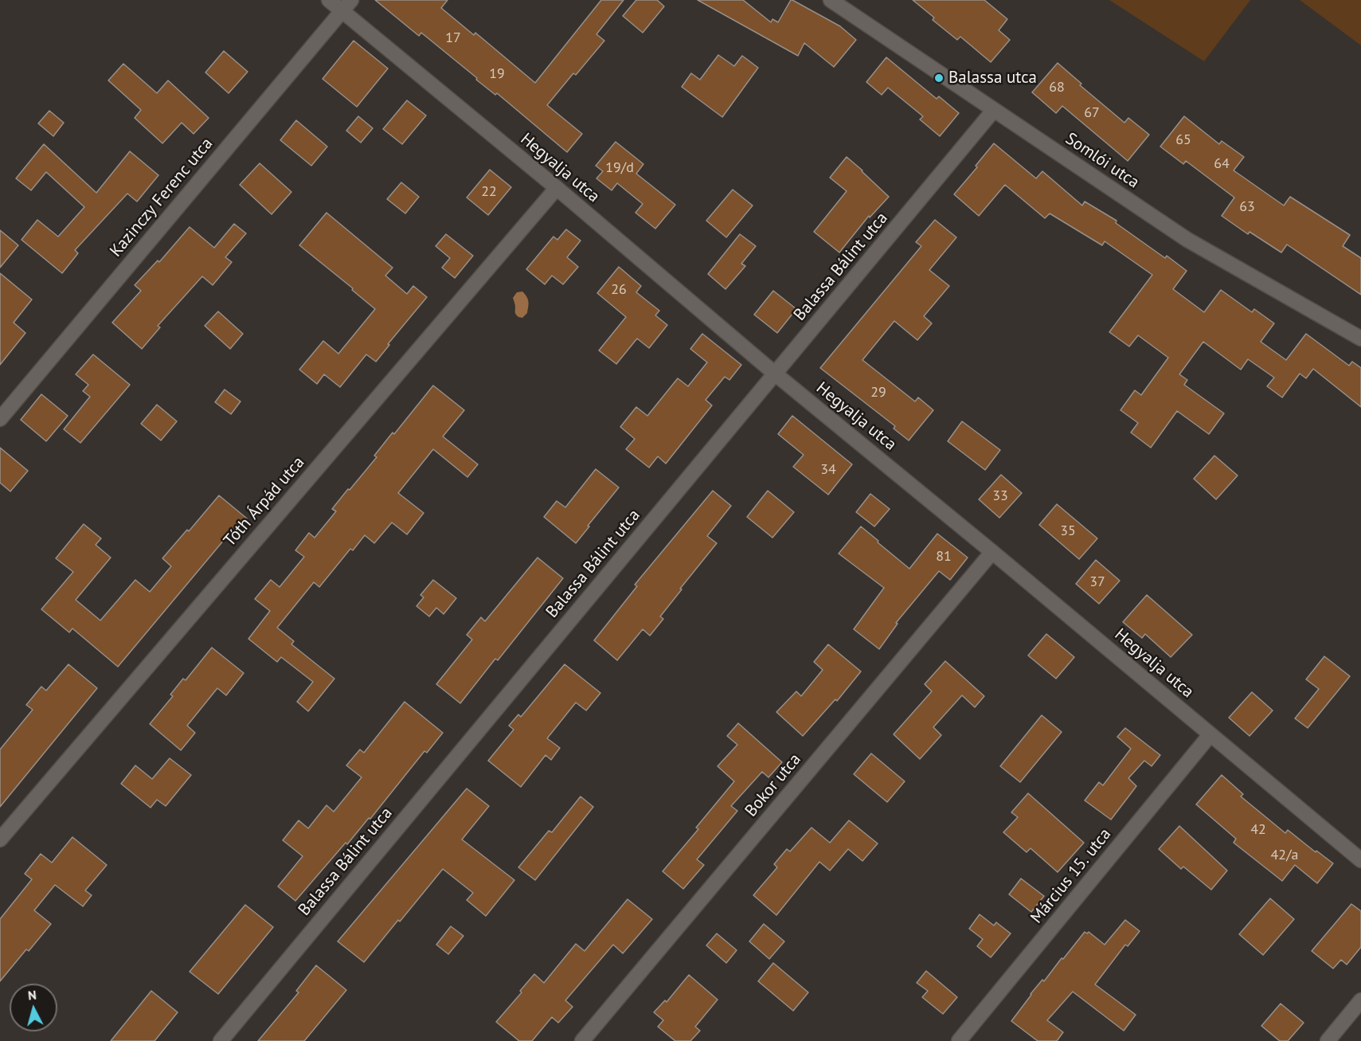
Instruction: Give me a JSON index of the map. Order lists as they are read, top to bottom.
{
  "streets": {
    "street": [
      "Somlói utca",
      "Hegyalja utca",
      "Kazinczy Ferenc utca",
      "Balassa Bálint utca",
      "Tóth Árpád utca",
      "Bokor utca",
      "Március 15. utca"
    ]
  },
  "crossings": [
    ["Somlói utca", "Balassa Bálint utca"],
    ["Hegyalja utca", "Kazinczy Ferenc utca"],
    ["Hegyalja utca", "Balassa Bálint utca"],
    ["Hegyalja utca", "Tóth Árpád utca"],
    ["Hegyalja utca", "Bokor utca"],
    ["Hegyalja utca", "Március 15. utca"]
  ],
  "places": ["Balassa utca"],
  "house_numbers": [
    "17",
    "19",
    "68",
    "67",
    "65",
    "64",
    "19/d",
    "22",
    "63",
    "26",
    "29",
    "34",
    "33",
    "35",
    "81",
    "37",
    "42",
    "42/a"
  ],
  "north": "top"
}
